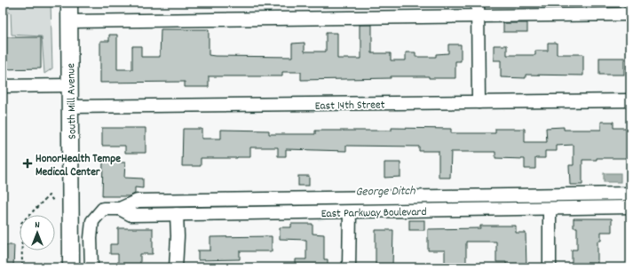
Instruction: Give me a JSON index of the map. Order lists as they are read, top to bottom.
{
  "streets": {
    "main road": ["South Mill Avenue"],
    "street": ["East 14th Street", "East Parkway Boulevard"]
  },
  "crossings": [
    ["South Mill Avenue", "East 14th Street"]
  ],
  "water": ["George Ditch"],
  "places": {
    "health": ["HonorHealth Tempe Medical Center"]
  },
  "north": "top"
}
